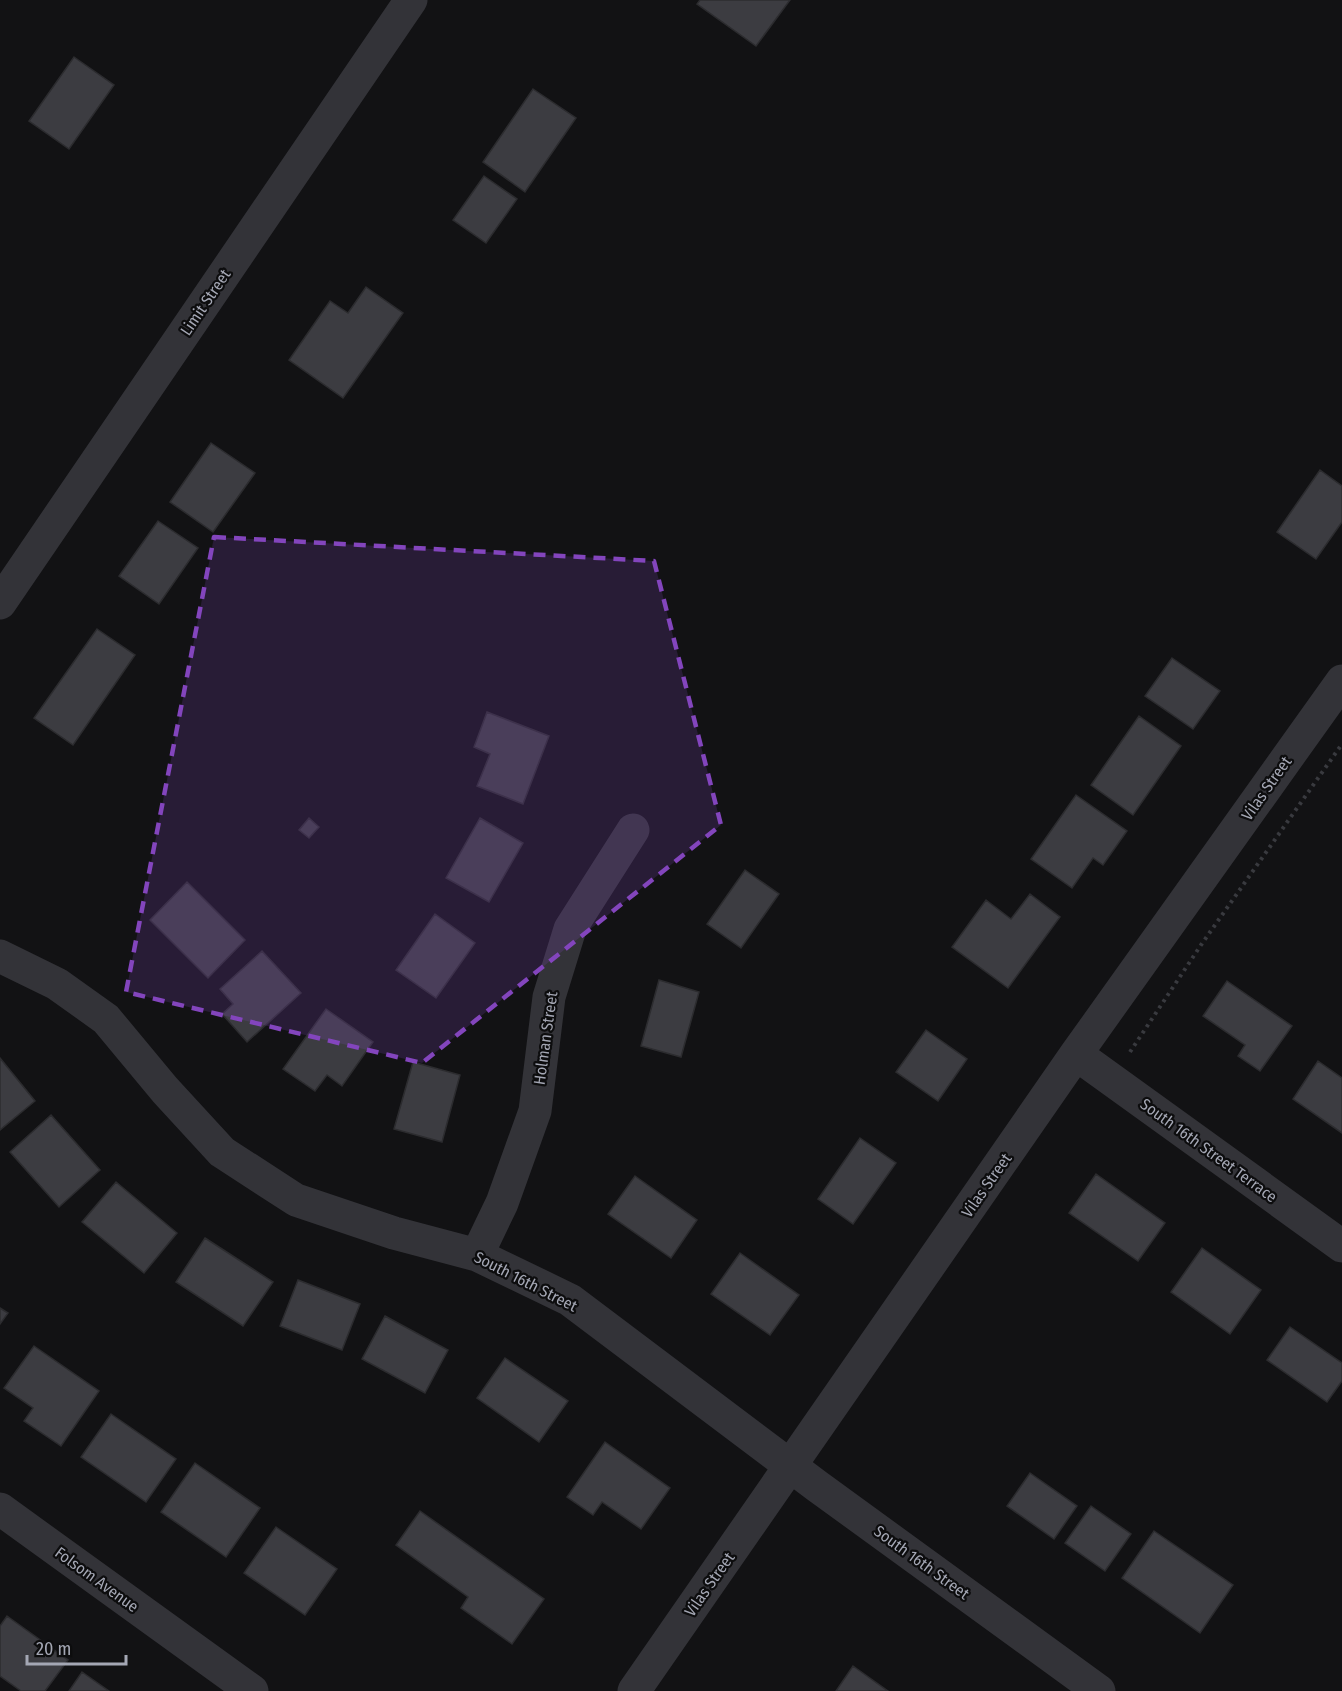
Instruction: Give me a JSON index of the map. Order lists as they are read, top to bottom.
{
  "streets": {
    "street": [
      "Limit Street",
      "Vilas Street",
      "Holman Street",
      "South 16th Street Terrace",
      "South 16th Street",
      "Folsom Avenue"
    ]
  },
  "crossings": [
    ["Vilas Street", "South 16th Street Terrace"],
    ["Vilas Street", "South 16th Street"],
    ["Holman Street", "South 16th Street"]
  ],
  "scale_bar": "20 m"
}
